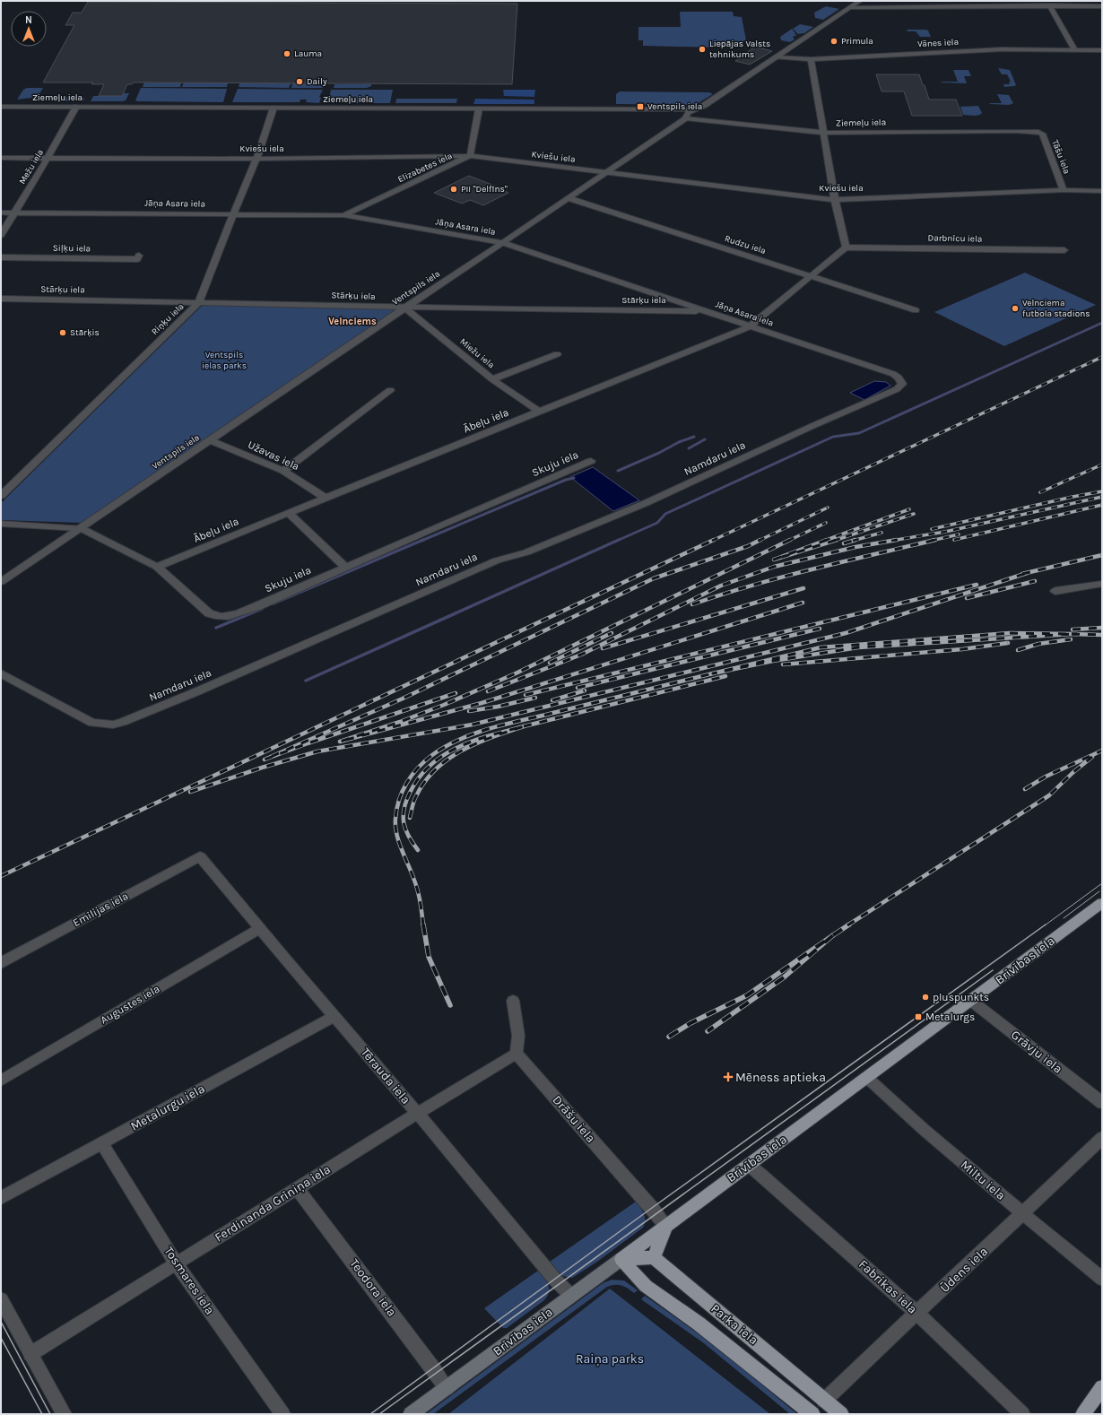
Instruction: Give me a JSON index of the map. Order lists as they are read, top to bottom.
{
  "streets": {
    "highway": ["Brīvības iela", "Parka iela"],
    "street": [
      "Vānes iela",
      "Ziemeļu iela",
      "Kviešu iela",
      "Tāšu iela",
      "Mežu iela",
      "Elizabetes iela",
      "Jāņa Asara iela",
      "Darbnīcu iela",
      "Rudzu iela",
      "Siļķu iela",
      "Ventspils iela",
      "Stārķu iela",
      "Riņķu iela",
      "Miežu iela",
      "Ābeļu iela",
      "Užavas iela",
      "Namdaru iela",
      "Skuju iela",
      "Emīlijas iela",
      "Augustes iela",
      "Grāvju iela",
      "Tērauda iela",
      "Metalurgu iela",
      "Drāšu iela",
      "Miltu iela",
      "Ferdinanda Grīniņa iela",
      "Ūdens iela",
      "Tosmares iela",
      "Fabrikas iela",
      "Teodora iela"
    ]
  },
  "crossings": [
    ["Vānes iela", "Ventspils iela"],
    ["Ziemeļu iela", "Tāšu iela"],
    ["Ziemeļu iela", "Mežu iela"],
    ["Ziemeļu iela", "Ventspils iela"],
    ["Ziemeļu iela", "Riņķu iela"],
    ["Kviešu iela", "Tāšu iela"],
    ["Kviešu iela", "Mežu iela"],
    ["Kviešu iela", "Elizabetes iela"],
    ["Kviešu iela", "Ventspils iela"],
    ["Kviešu iela", "Riņķu iela"],
    ["Mežu iela", "Jāņa Asara iela"],
    ["Elizabetes iela", "Jāņa Asara iela"],
    ["Jāņa Asara iela", "Ventspils iela"],
    ["Jāņa Asara iela", "Stārķu iela"],
    ["Jāņa Asara iela", "Riņķu iela"],
    ["Jāņa Asara iela", "Ābeļu iela"],
    ["Jāņa Asara iela", "Namdaru iela"],
    ["Darbnīcu iela", "Ābeļu iela"],
    ["Rudzu iela", "Ventspils iela"],
    ["Rudzu iela", "Ābeļu iela"],
    ["Ventspils iela", "Stārķu iela"],
    ["Ventspils iela", "Miežu iela"],
    ["Ventspils iela", "Užavas iela"],
    ["Ventspils iela", "Skuju iela"],
    ["Stārķu iela", "Riņķu iela"],
    ["Stārķu iela", "Miežu iela"],
    ["Miežu iela", "Ābeļu iela"],
    ["Ābeļu iela", "Užavas iela"],
    ["Ābeļu iela", "Skuju iela"],
    ["Emīlijas iela", "Tērauda iela"],
    ["Brīvības iela", "Grāvju iela"],
    ["Brīvības iela", "Tērauda iela"],
    ["Brīvības iela", "Drāšu iela"],
    ["Brīvības iela", "Miltu iela"],
    ["Brīvības iela", "Fabrikas iela"],
    ["Brīvības iela", "Teodora iela"],
    ["Brīvības iela", "Parka iela"],
    ["Augustes iela", "Tērauda iela"],
    ["Tērauda iela", "Metalurgu iela"],
    ["Tērauda iela", "Ferdinanda Grīniņa iela"],
    ["Metalurgu iela", "Tosmares iela"],
    ["Drāšu iela", "Ferdinanda Grīniņa iela"],
    ["Miltu iela", "Ūdens iela"],
    ["Ferdinanda Grīniņa iela", "Tosmares iela"],
    ["Ferdinanda Grīniņa iela", "Teodora iela"],
    ["Ūdens iela", "Fabrikas iela"],
    ["Ūdens iela", "Parka iela"]
  ],
  "districts": ["Velnciems"],
  "parks": ["Ventspils ielas parks", "Raiņa parks"],
  "places": {
    "other": [
      "Primula",
      "Liepājas Valsts tehnikums",
      "Lauma",
      "Daily",
      "PII \"Delfīns\"",
      "Velnciema futbola stadions",
      "Stārķis",
      "pluspunkts"
    ],
    "transit": ["Ventspils iela", "Metalurgs"],
    "health": ["Mēness aptieka"]
  },
  "north": "top"
}
